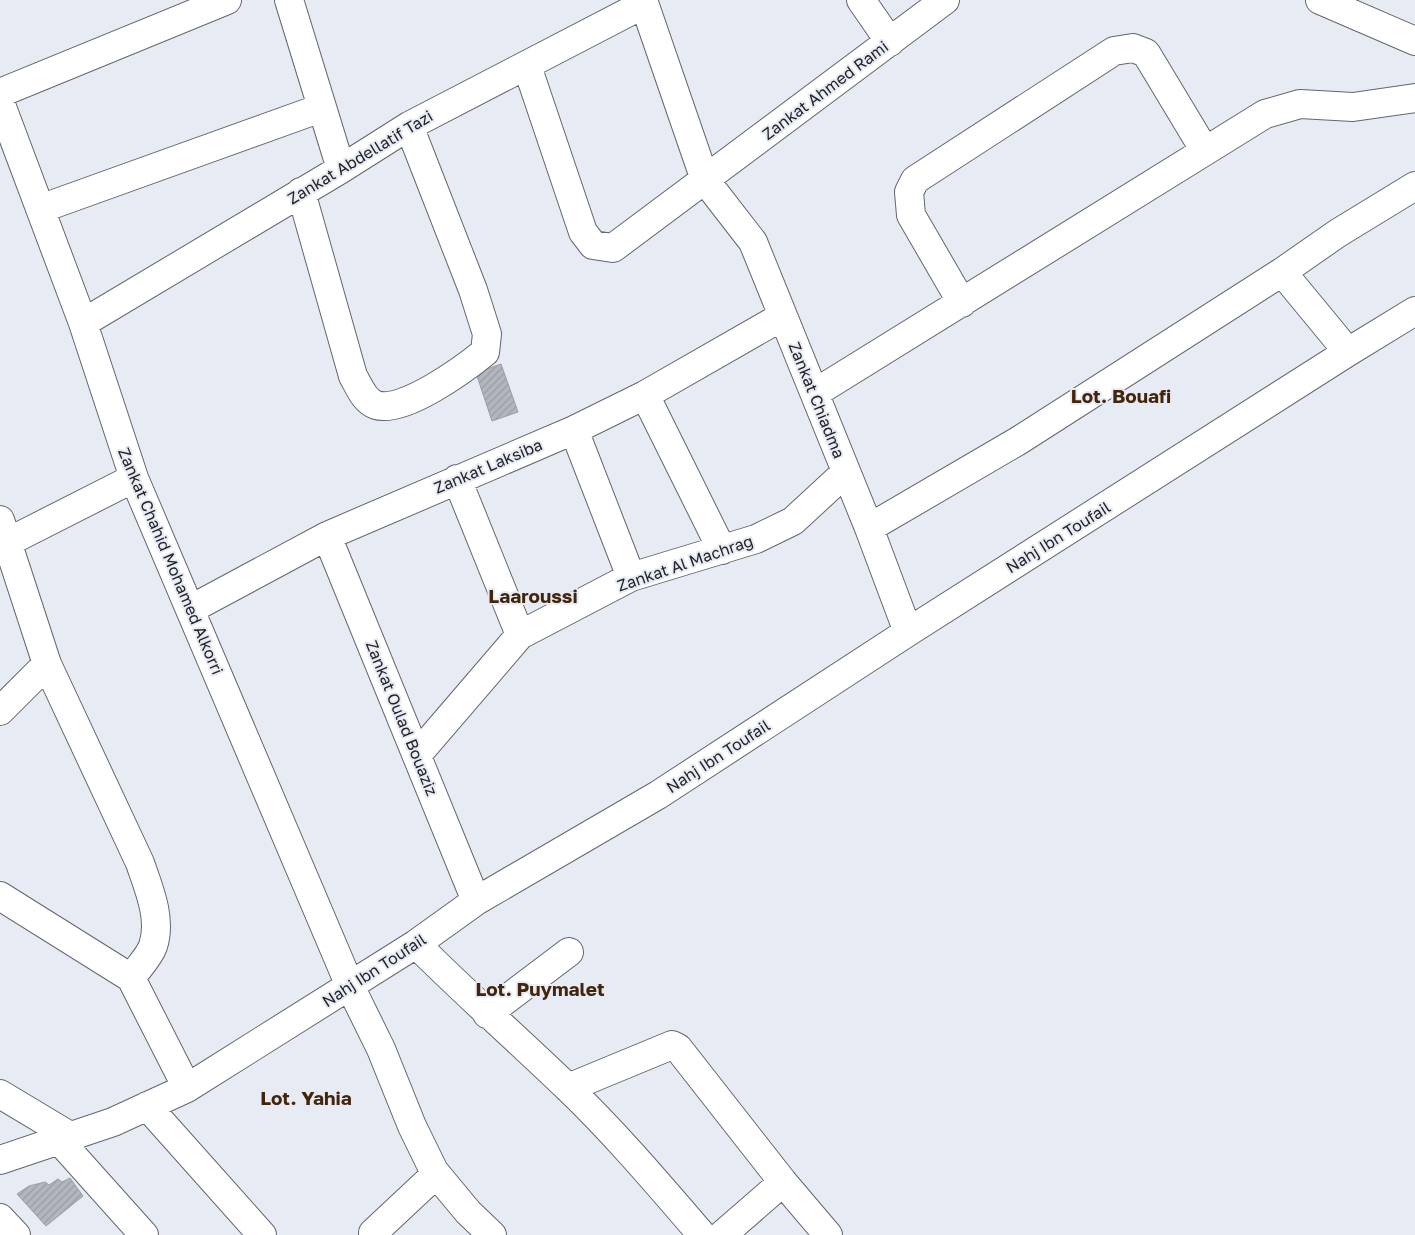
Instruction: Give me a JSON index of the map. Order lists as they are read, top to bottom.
{
  "streets": {
    "street": [
      "Zankat Ahmed Rami",
      "Zankat Abdellatif Tazi",
      "Zankat Chiadma",
      "Zankat Laksiba",
      "Nahj Ibn Toufail",
      "Zankat Chahid Mohamed Alkorri",
      "Zankat Al Machrag",
      "Zankat Oulad Bouaziz"
    ]
  },
  "crossings": [
    ["Zankat Ahmed Rami", "Zankat Abdellatif Tazi"],
    ["Zankat Ahmed Rami", "Zankat Chiadma"],
    ["Zankat Abdellatif Tazi", "Zankat Chiadma"],
    ["Zankat Abdellatif Tazi", "Zankat Chahid Mohamed Alkorri"],
    ["Zankat Chiadma", "Zankat Laksiba"],
    ["Zankat Chiadma", "Nahj Ibn Toufail"],
    ["Zankat Chiadma", "Zankat Al Machrag"],
    ["Zankat Laksiba", "Zankat Chahid Mohamed Alkorri"],
    ["Zankat Laksiba", "Zankat Oulad Bouaziz"],
    ["Nahj Ibn Toufail", "Zankat Chahid Mohamed Alkorri"],
    ["Nahj Ibn Toufail", "Zankat Oulad Bouaziz"],
    ["Zankat Al Machrag", "Zankat Oulad Bouaziz"]
  ],
  "districts": [
    "Lot. Bouafi",
    "Laaroussi",
    "Lot. Puymalet",
    "Lot. Yahia"
  ]
}
